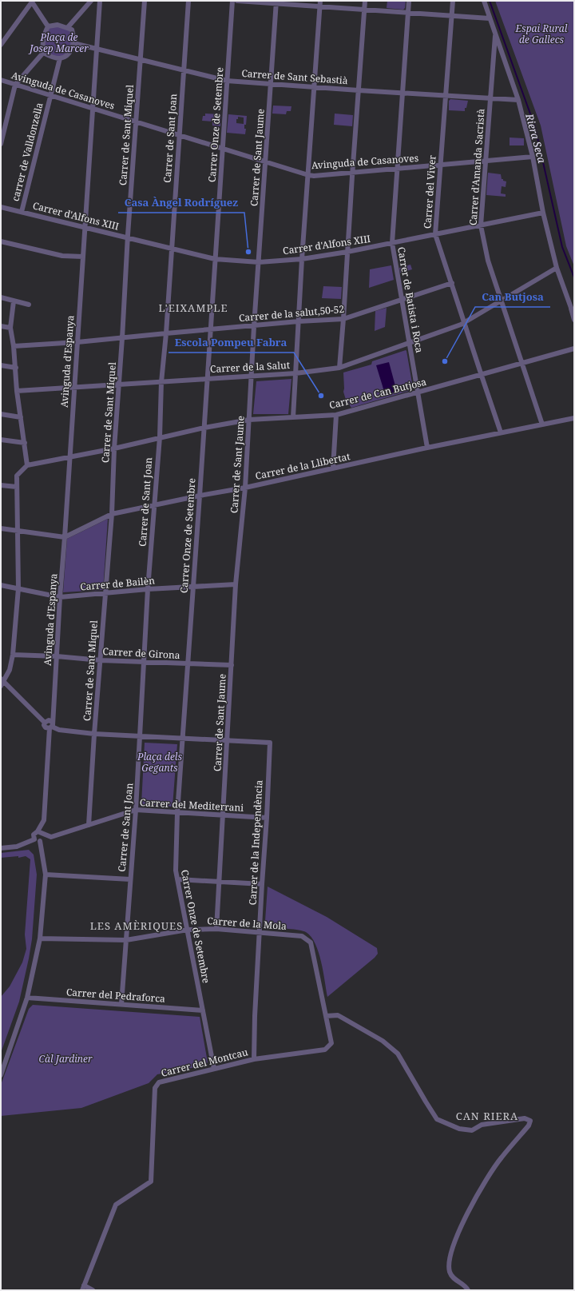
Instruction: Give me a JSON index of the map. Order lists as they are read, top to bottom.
{
  "streets": {
    "street": [
      "Carrer de Sant Sebastià",
      "Avinguda de Casanoves",
      "Carrer Onze de Setembre",
      "Carrer de Sant Miquel",
      "Carrer de Sant Joan",
      "carrer de Valldonzella",
      "Carrer de Sant Jaume",
      "Carrer d'Amanda Sacristà",
      "Carrer del Viver",
      "Carrer d'Alfons XIII",
      "Carrer de Batista i Roca",
      "Carrer de la salut,50-52",
      "Avinguda d'Espanya",
      "Carrer de la Salut",
      "Carrer de Can Butjosa",
      "Carrer de la Llibertat",
      "Carrer de Bailèn",
      "Carrer de Girona",
      "Carrer del Mediterrani",
      "Carrer de la Independència",
      "Carrer de la Mola",
      "Carrer del Pedraforca",
      "Carrer del Montcau"
    ]
  },
  "crossings": [
    ["Carrer de Sant Sebastià", "Carrer Onze de Setembre"],
    ["Carrer de Sant Sebastià", "Carrer de Sant Miquel"],
    ["Carrer de Sant Sebastià", "Carrer de Sant Joan"],
    ["Carrer de Sant Sebastià", "carrer de Valldonzella"],
    ["Carrer de Sant Sebastià", "Carrer de Sant Jaume"],
    ["Carrer de Sant Sebastià", "Carrer d'Amanda Sacristà"],
    ["Carrer de Sant Sebastià", "Carrer del Viver"],
    ["Carrer de Sant Sebastià", "Carrer de Batista i Roca"],
    ["Carrer de Sant Sebastià", "Avinguda d'Espanya"],
    ["Avinguda de Casanoves", "Carrer Onze de Setembre"],
    ["Avinguda de Casanoves", "Carrer de Sant Miquel"],
    ["Avinguda de Casanoves", "Carrer de Sant Joan"],
    ["Avinguda de Casanoves", "carrer de Valldonzella"],
    ["Avinguda de Casanoves", "Carrer de Sant Jaume"],
    ["Avinguda de Casanoves", "Carrer d'Amanda Sacristà"],
    ["Avinguda de Casanoves", "Carrer del Viver"],
    ["Avinguda de Casanoves", "Carrer de Batista i Roca"],
    ["Avinguda de Casanoves", "Avinguda d'Espanya"],
    ["Carrer Onze de Setembre", "Carrer d'Alfons XIII"],
    ["Carrer Onze de Setembre", "Carrer de la salut,50-52"],
    ["Carrer Onze de Setembre", "Carrer de la Salut"],
    ["Carrer Onze de Setembre", "Carrer de Can Butjosa"],
    ["Carrer Onze de Setembre", "Carrer de la Llibertat"],
    ["Carrer Onze de Setembre", "Carrer de Bailèn"],
    ["Carrer Onze de Setembre", "Carrer de Girona"],
    ["Carrer Onze de Setembre", "Carrer del Mediterrani"],
    ["Carrer Onze de Setembre", "Carrer de la Mola"],
    ["Carrer Onze de Setembre", "Carrer del Pedraforca"],
    ["Carrer Onze de Setembre", "Carrer del Montcau"],
    ["Carrer de Sant Miquel", "Carrer d'Alfons XIII"],
    ["Carrer de Sant Miquel", "Carrer de la salut,50-52"],
    ["Carrer de Sant Miquel", "Carrer de la Salut"],
    ["Carrer de Sant Miquel", "Carrer de Can Butjosa"],
    ["Carrer de Sant Miquel", "Carrer de la Llibertat"],
    ["Carrer de Sant Miquel", "Carrer de Bailèn"],
    ["Carrer de Sant Miquel", "Carrer de Girona"],
    ["Carrer de Sant Miquel", "Carrer del Mediterrani"],
    ["Carrer de Sant Joan", "Carrer d'Alfons XIII"],
    ["Carrer de Sant Joan", "Carrer de la salut,50-52"],
    ["Carrer de Sant Joan", "Carrer de la Salut"],
    ["Carrer de Sant Joan", "Carrer de Can Butjosa"],
    ["Carrer de Sant Joan", "Carrer de la Llibertat"],
    ["Carrer de Sant Joan", "Carrer de Bailèn"],
    ["Carrer de Sant Joan", "Carrer de Girona"],
    ["Carrer de Sant Joan", "Carrer del Mediterrani"],
    ["Carrer de Sant Joan", "Carrer de la Mola"],
    ["Carrer de Sant Joan", "Carrer del Pedraforca"],
    ["carrer de Valldonzella", "Carrer d'Alfons XIII"],
    ["Carrer de Sant Jaume", "Carrer d'Alfons XIII"],
    ["Carrer de Sant Jaume", "Carrer de la salut,50-52"],
    ["Carrer de Sant Jaume", "Carrer de la Salut"],
    ["Carrer de Sant Jaume", "Carrer de Can Butjosa"],
    ["Carrer de Sant Jaume", "Carrer de la Llibertat"],
    ["Carrer de Sant Jaume", "Carrer de Bailèn"],
    ["Carrer de Sant Jaume", "Carrer de Girona"],
    ["Carrer de Sant Jaume", "Carrer del Mediterrani"],
    ["Carrer de Sant Jaume", "Carrer de la Independència"],
    ["Carrer de Sant Jaume", "Carrer de la Mola"],
    ["Carrer d'Amanda Sacristà", "Carrer d'Alfons XIII"],
    ["Carrer d'Amanda Sacristà", "Carrer de la Salut"],
    ["Carrer d'Amanda Sacristà", "Carrer de Can Butjosa"],
    ["Carrer d'Amanda Sacristà", "Carrer de la Llibertat"],
    ["Carrer del Viver", "Carrer d'Alfons XIII"],
    ["Carrer del Viver", "Carrer de la salut,50-52"],
    ["Carrer del Viver", "Carrer de la Salut"],
    ["Carrer del Viver", "Carrer de Can Butjosa"],
    ["Carrer del Viver", "Carrer de la Llibertat"],
    ["Carrer d'Alfons XIII", "Carrer de Batista i Roca"],
    ["Carrer d'Alfons XIII", "Avinguda d'Espanya"],
    ["Carrer de Batista i Roca", "Carrer de la salut,50-52"],
    ["Carrer de Batista i Roca", "Carrer de la Salut"],
    ["Carrer de Batista i Roca", "Carrer de Can Butjosa"],
    ["Carrer de Batista i Roca", "Carrer de la Llibertat"],
    ["Carrer de la salut,50-52", "Avinguda d'Espanya"],
    ["Avinguda d'Espanya", "Carrer de la Salut"],
    ["Avinguda d'Espanya", "Carrer de Can Butjosa"],
    ["Avinguda d'Espanya", "Carrer de la Llibertat"],
    ["Avinguda d'Espanya", "Carrer de Bailèn"],
    ["Avinguda d'Espanya", "Carrer de Girona"],
    ["Avinguda d'Espanya", "Carrer del Mediterrani"],
    ["Carrer del Mediterrani", "Carrer de la Independència"],
    ["Carrer de la Independència", "Carrer de la Mola"],
    ["Carrer de la Independència", "Carrer del Montcau"],
    ["Carrer de la Mola", "Carrer del Montcau"]
  ],
  "districts": ["L'EIXAMPLE", "LES AMÈRIQUES", "CAN RIERA"],
  "water": ["Riera Seca"],
  "parks": [
    "Espai Rural de Gallecs",
    "Plaça de Josep Marcer",
    "Plaça dels Gegants",
    "Càl Jardiner"
  ],
  "places": ["Casa Àngel Rodríguez", "Can Butjosa", "Escola Pompeu Fabra"]
}
